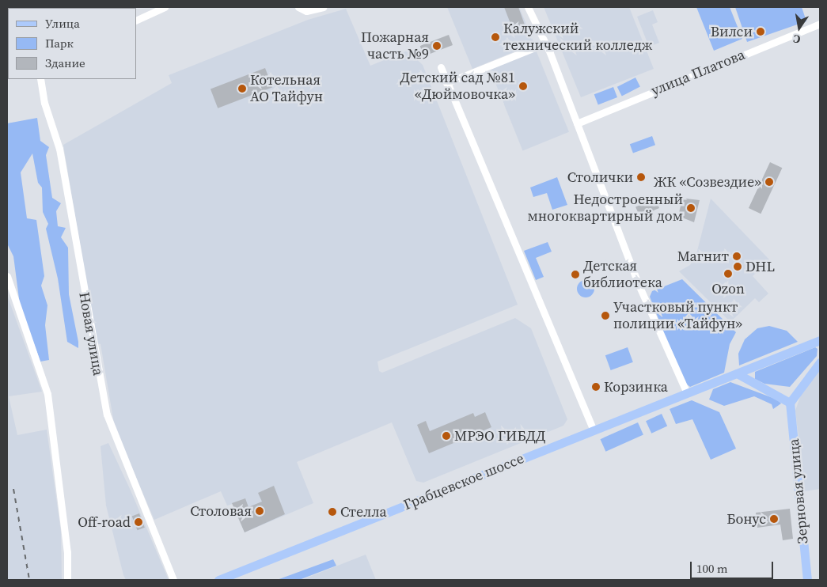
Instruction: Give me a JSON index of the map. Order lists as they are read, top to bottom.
{
  "streets": {
    "main road": ["Грабцевское шоссе", "Зерновая улица"],
    "street": ["улица Платова", "Новая улица"]
  },
  "places": [
    "Вилси",
    "Калужский технический колледж",
    "Пожарная часть №9",
    "Детский сад №81 «Дюймовочка»",
    "Котельная АО Тайфун",
    "Столички",
    "ЖК «Созвездие»",
    "Недостроенный многоквартирный дом",
    "Магнит",
    "DHL",
    "Ozon",
    "Детская библиотека",
    "Участковый пункт полиции «Тайфун»",
    "Корзинка",
    "МРЭО ГИБДД",
    "Столовая",
    "Стелла",
    "Бонус",
    "Off-road"
  ],
  "legend": ["Улица", "Парк", "Здание"],
  "scale_bar": "100 m",
  "north": "bottom"
}
